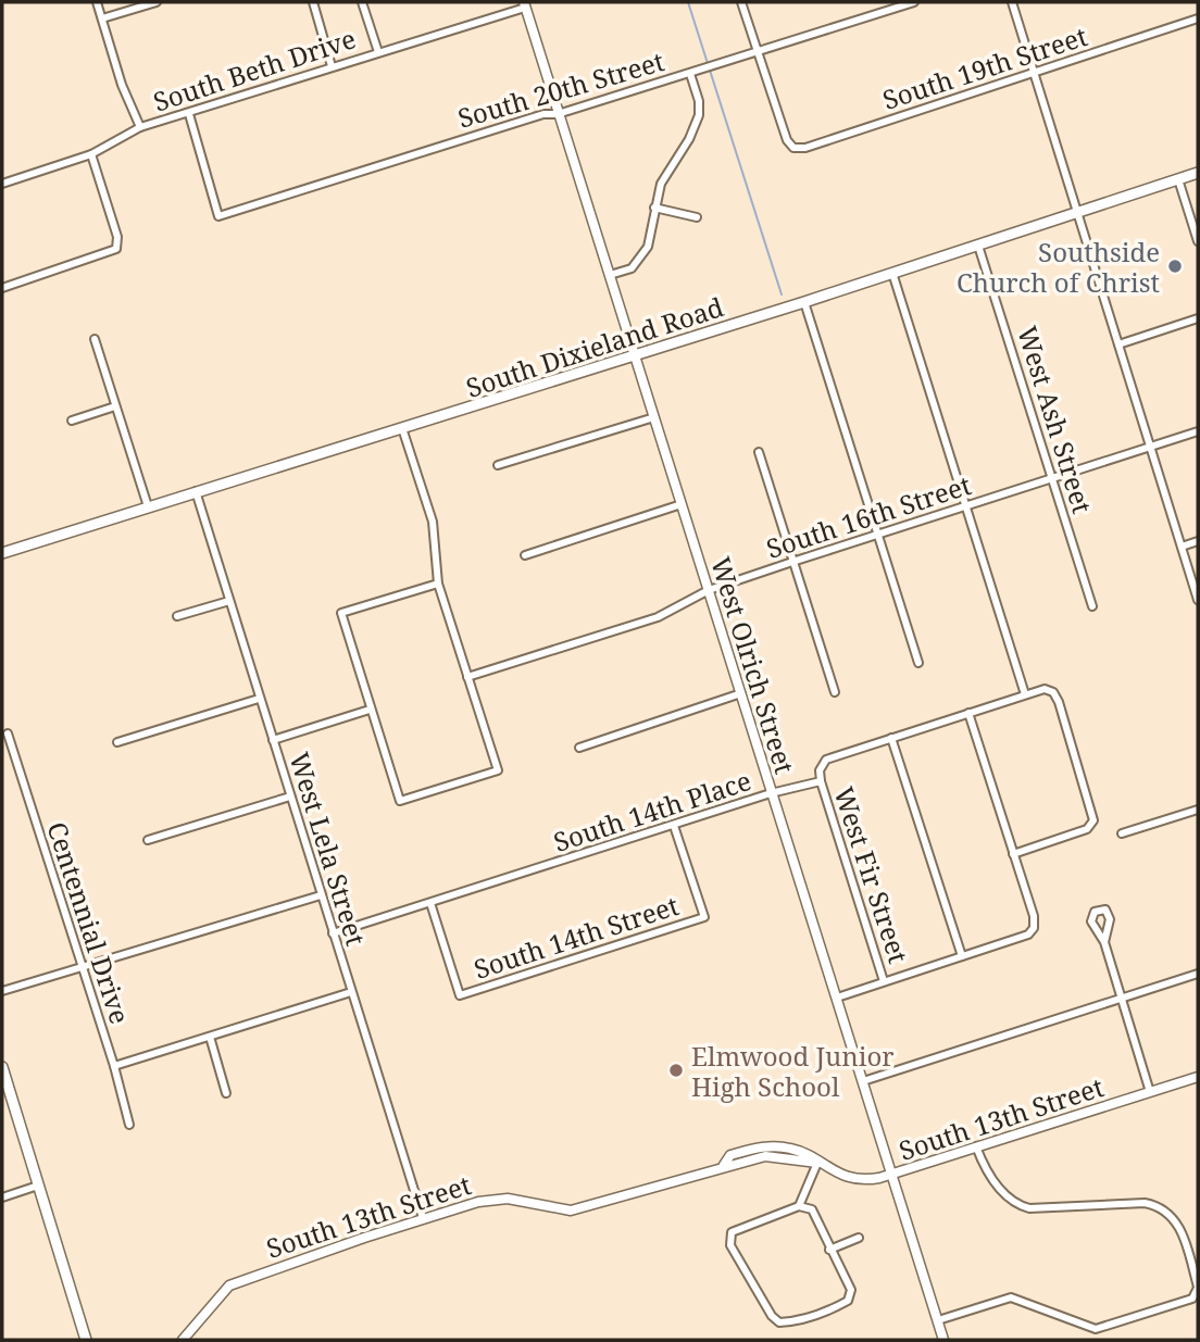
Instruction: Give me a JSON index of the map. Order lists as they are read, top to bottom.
{
  "streets": {
    "main road": ["South Dixieland Road"],
    "street": [
      "South 19th Street",
      "South Beth Drive",
      "South 20th Street",
      "West Ash Street",
      "South 16th Street",
      "West Olrich Street",
      "South 14th Place",
      "West Lela Street",
      "West Fir Street",
      "Centennial Drive",
      "South 14th Street",
      "South 13th Street"
    ]
  },
  "crossings": [
    ["South 19th Street", "South 20th Street"],
    ["South Beth Drive", "South 20th Street"],
    ["South Beth Drive", "West Olrich Street"],
    ["South 20th Street", "West Olrich Street"],
    ["South Dixieland Road", "West Ash Street"],
    ["South Dixieland Road", "West Olrich Street"],
    ["South Dixieland Road", "West Lela Street"],
    ["West Ash Street", "South 16th Street"],
    ["South 16th Street", "West Olrich Street"],
    ["West Olrich Street", "South 14th Place"],
    ["West Olrich Street", "South 13th Street"],
    ["South 14th Place", "West Lela Street"],
    ["South 14th Place", "West Fir Street"],
    ["South 14th Place", "South 14th Street"],
    ["West Lela Street", "South 13th Street"]
  ],
  "places": ["Southside Church of Christ", "Elmwood Junior High School"]
}
